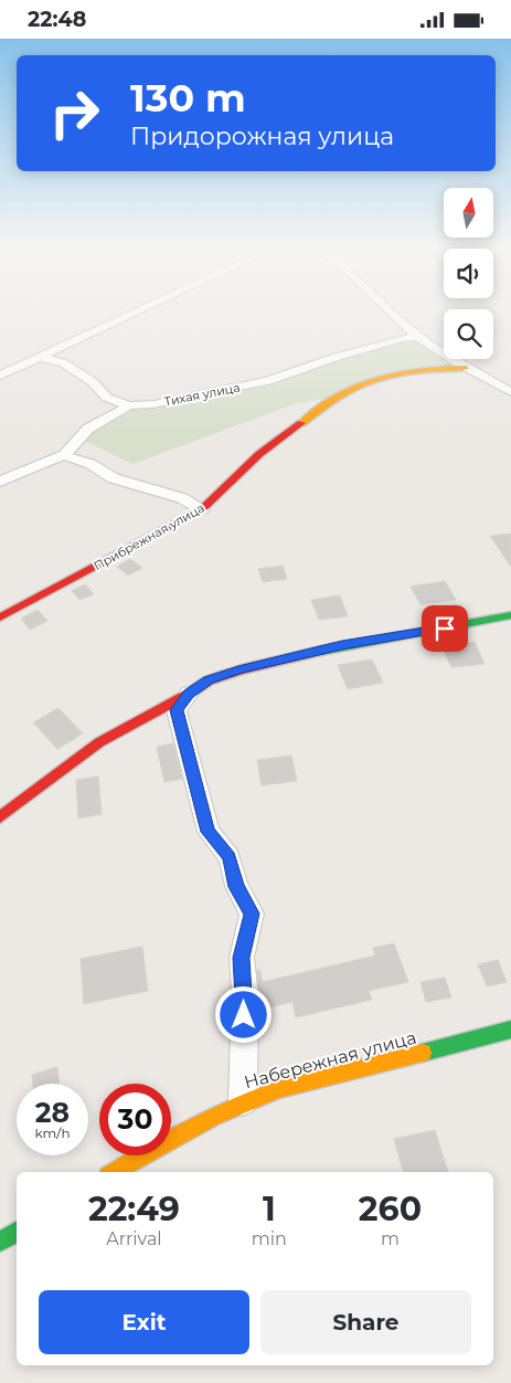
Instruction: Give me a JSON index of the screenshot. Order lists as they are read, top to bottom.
{
  "streets": {
    "street": ["Тихая улица", "Прибрежная улица", "Набережная улица"]
  },
  "north": "top",
  "page": {
    "status": "22:48",
    "turn": ["130 m", "Придорожная улица"],
    "speed": "28 km/h",
    "limit": "30",
    "eta": [
      "22:49",
      "Arrival",
      "1",
      "min",
      "260",
      "m"
    ],
    "buttons": ["Exit", "Share"]
  }
}
